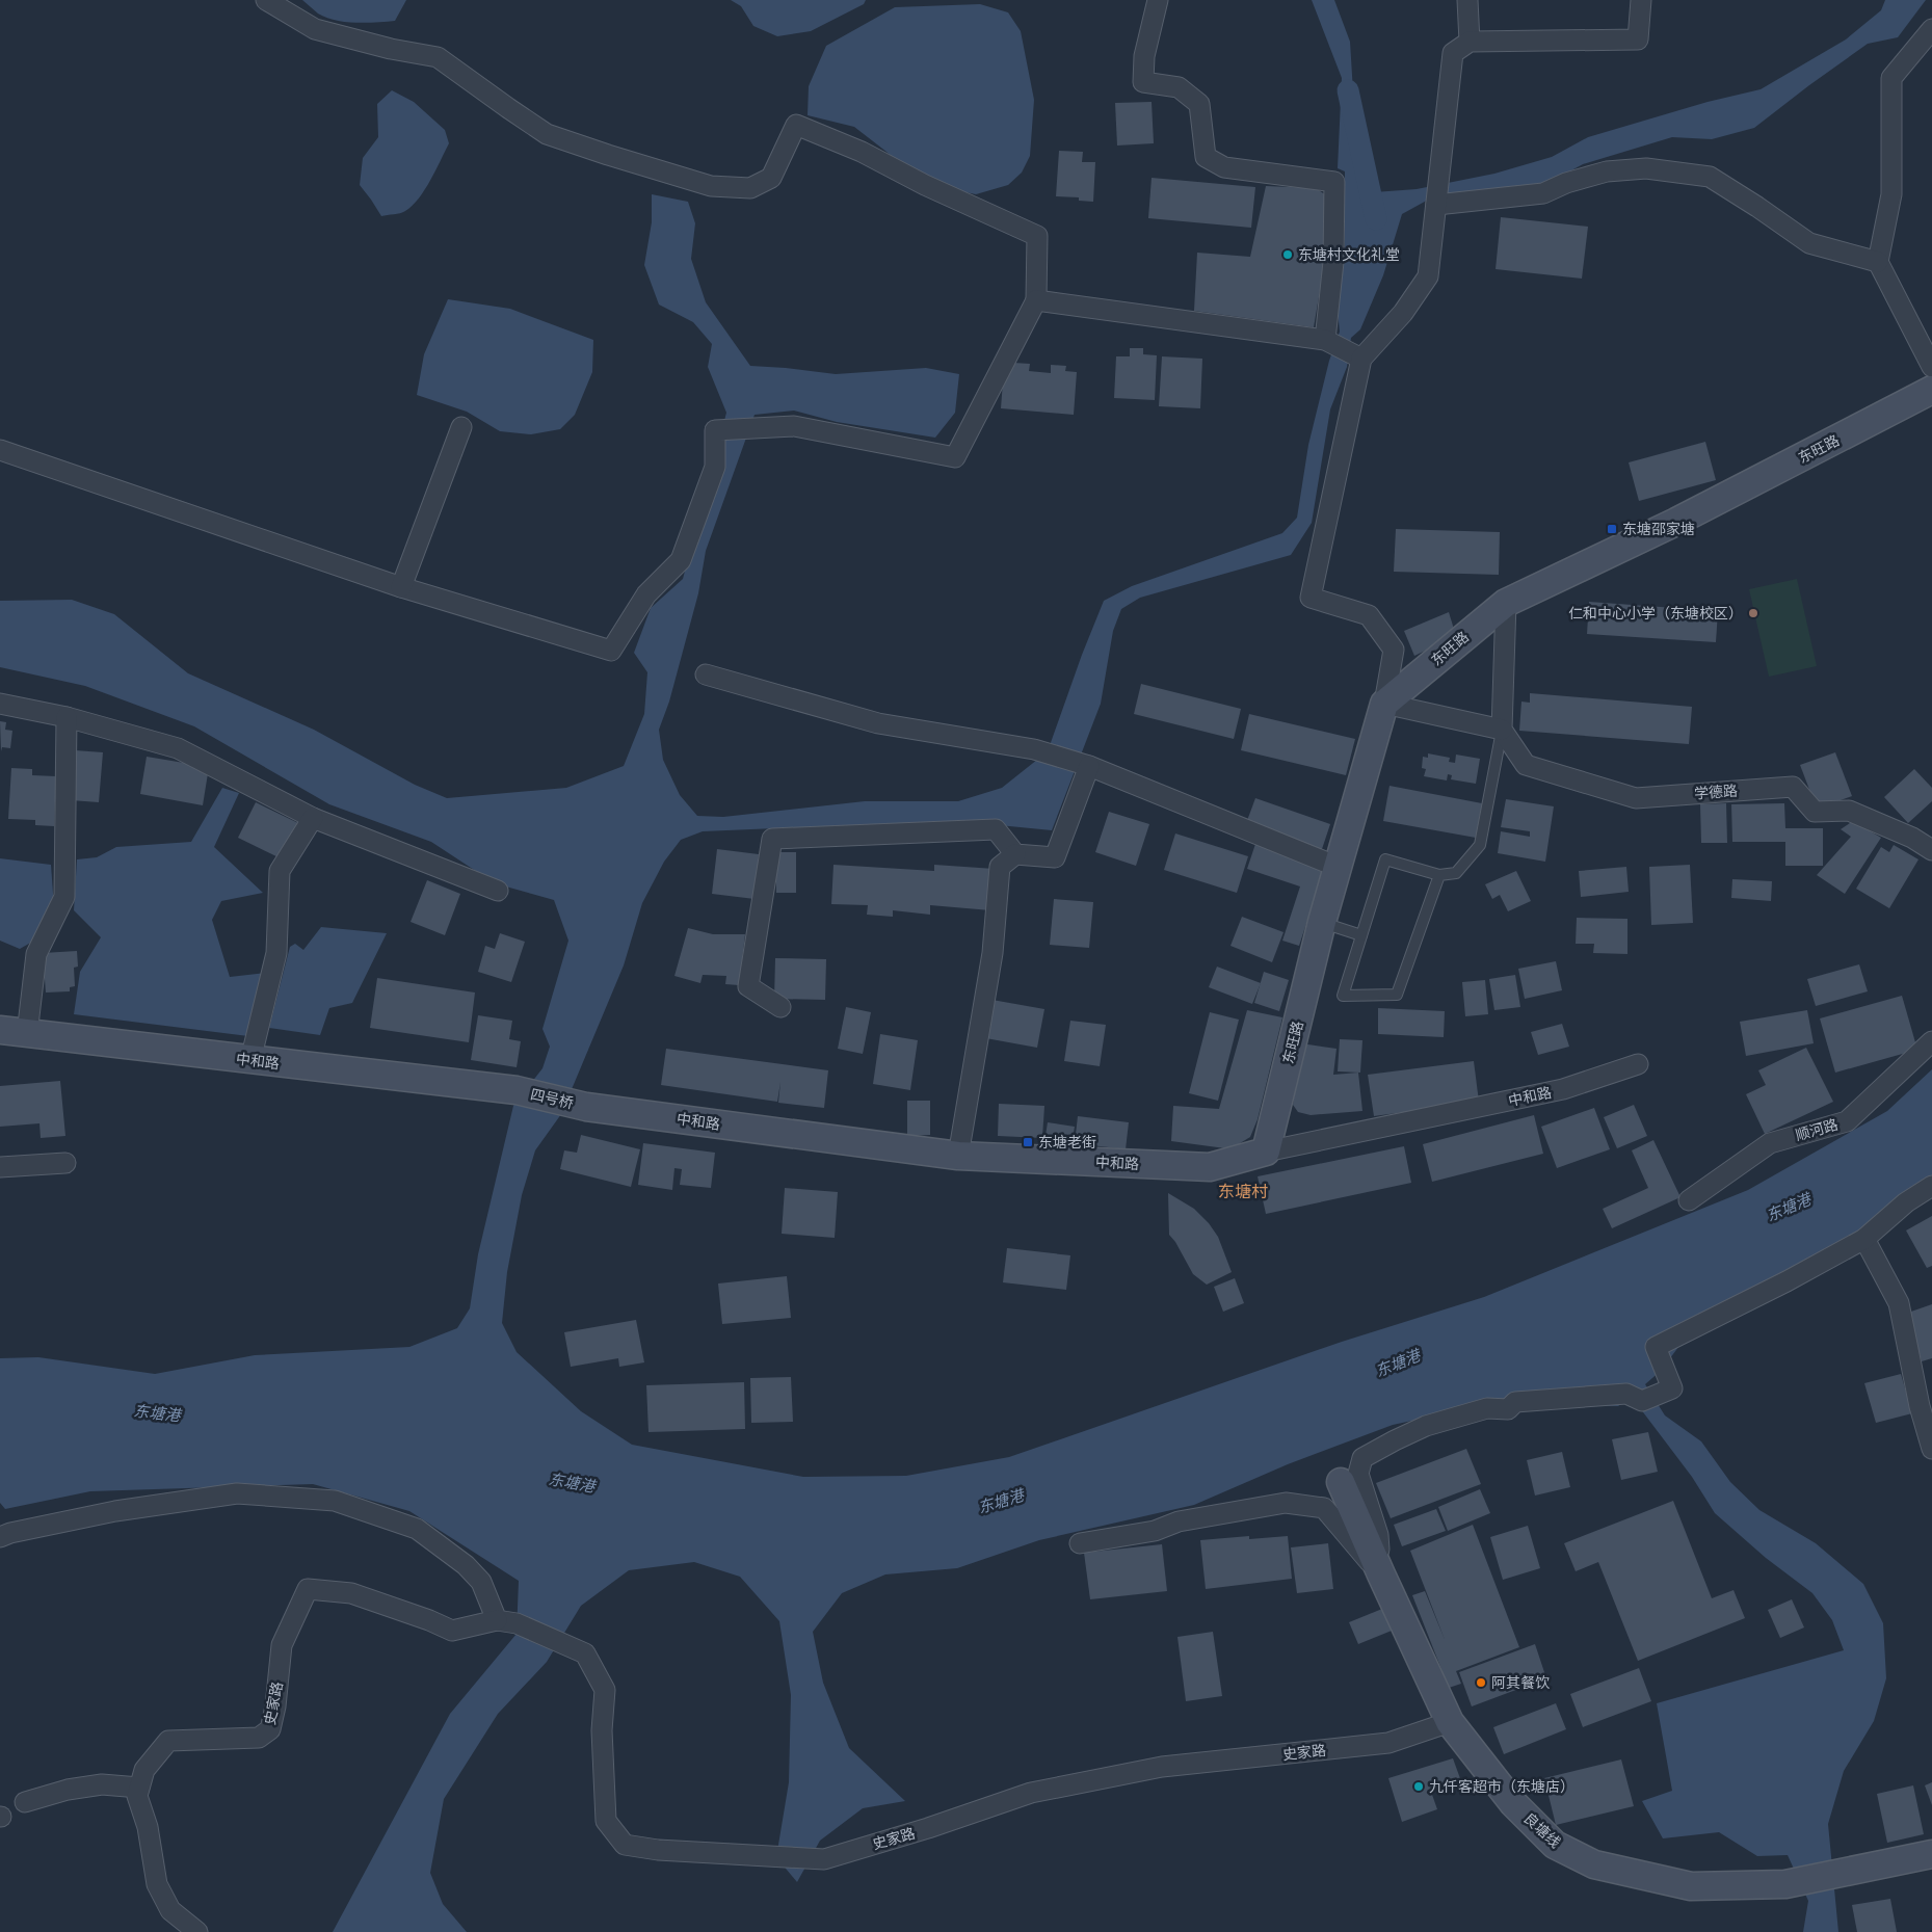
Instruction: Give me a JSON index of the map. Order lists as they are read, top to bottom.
{
  "streets": {
    "street": [
      "东旺路",
      "学德路",
      "中和路",
      "四号桥",
      "顺河路",
      "史家路",
      "良塘线"
    ]
  },
  "crossings": [
    ["东旺路", "中和路"],
    ["中和路", "四号桥"],
    ["史家路", "良塘线"]
  ],
  "districts": ["东塘村"],
  "water": ["东塘港"],
  "places": {
    "other": [
      "东塘村文化礼堂",
      "仁和中心小学（东塘校区）",
      "阿其餐饮",
      "九仟客超市（东塘店）"
    ],
    "transit": ["东塘邵家塘", "东塘老街"]
  }
}
